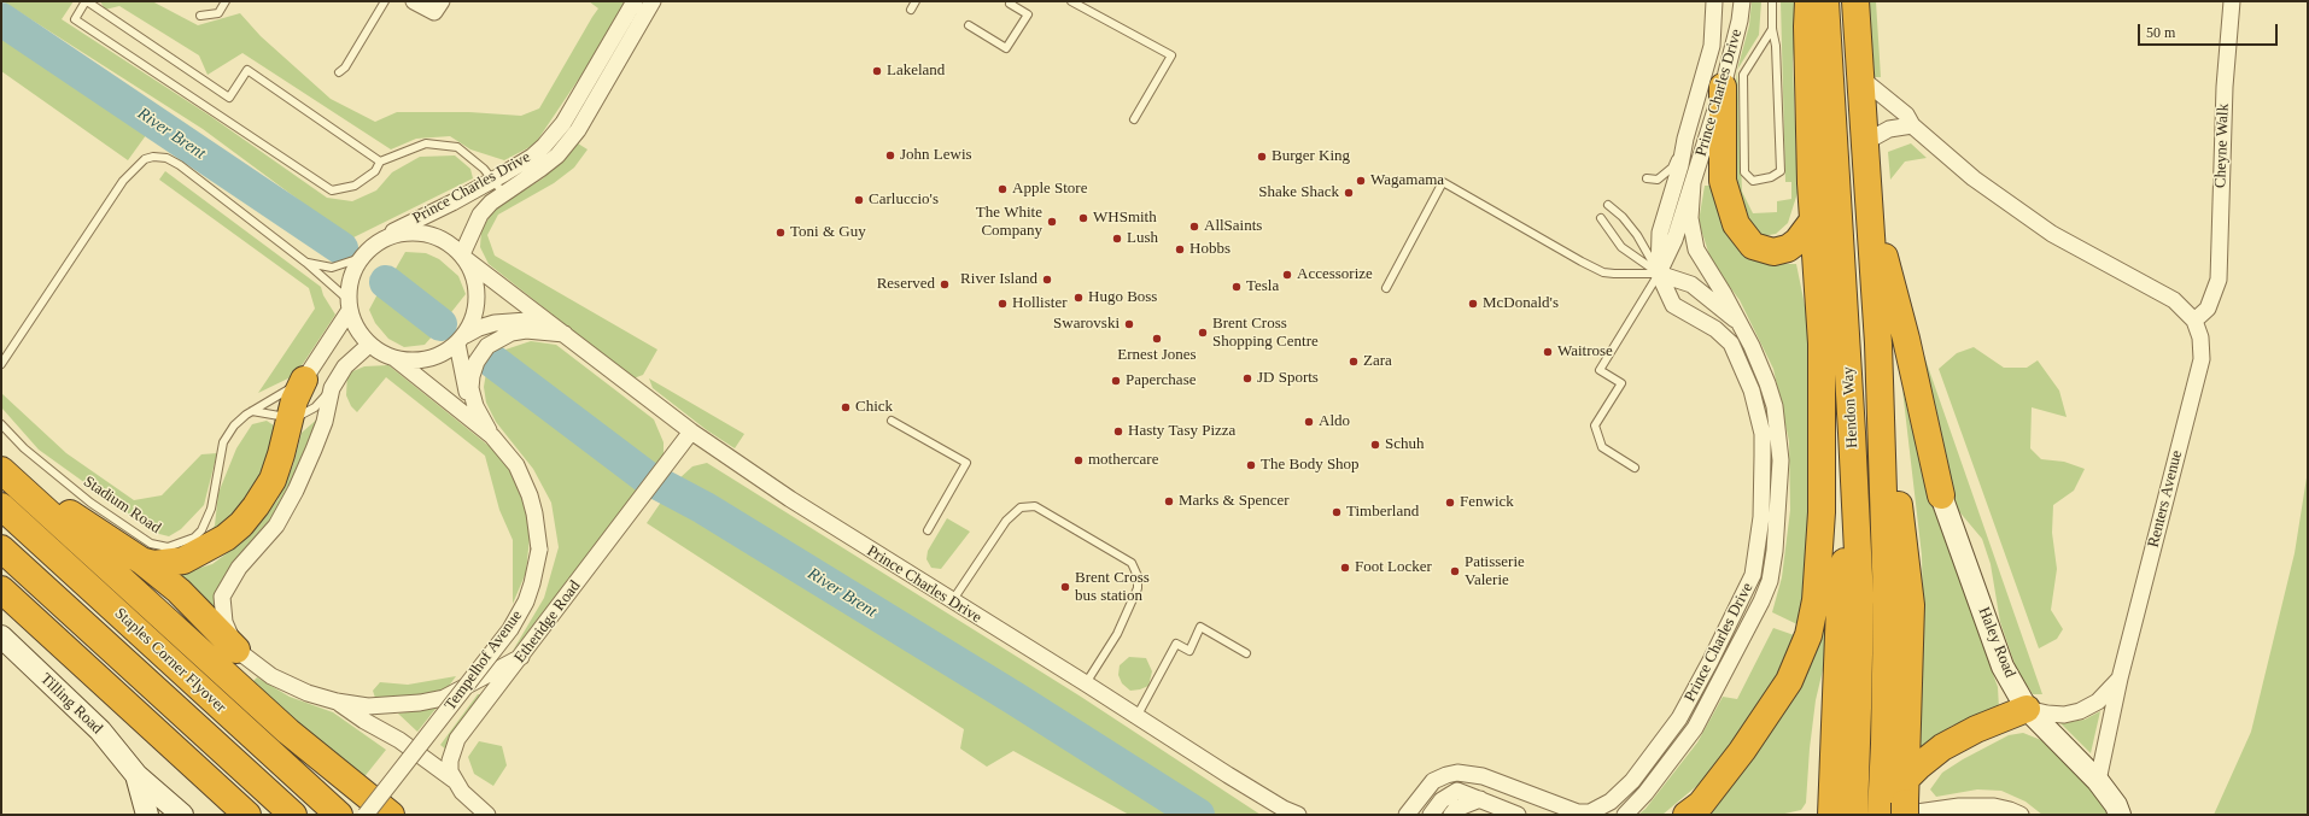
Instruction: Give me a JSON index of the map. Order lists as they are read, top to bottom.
{
  "streets": {
    "highway": ["Hendon Way", "Staples Corner Flyover"],
    "street": [
      "Prince Charles Drive",
      "Cheyne Walk",
      "Renters Avenue",
      "Etheridge Road",
      "Haley Road",
      "Tempelhof Avenue",
      "Tilling Road"
    ],
    "lane": ["Stadium Road"]
  },
  "crossings": [
    ["Prince Charles Drive", "Etheridge Road"],
    ["Prince Charles Drive", "Tempelhof Avenue"],
    ["Cheyne Walk", "Renters Avenue"],
    ["Hendon Way", "Renters Avenue"],
    ["Renters Avenue", "Haley Road"]
  ],
  "water": ["River Brent"],
  "places": [
    "Lakeland",
    "John Lewis",
    "Burger King",
    "Wagamama",
    "Apple Store",
    "Shake Shack",
    "Carluccio's",
    "WHSmith",
    "The White Company",
    "AllSaints",
    "Toni & Guy",
    "Lush",
    "Hobbs",
    "Accessorize",
    "River Island",
    "Reserved",
    "Tesla",
    "Hugo Boss",
    "Hollister",
    "McDonald's",
    "Swarovski",
    "Brent Cross Shopping Centre",
    "Ernest Jones",
    "Waitrose",
    "Zara",
    "JD Sports",
    "Paperchase",
    "Chick",
    "Aldo",
    "Hasty Tasy Pizza",
    "Schuh",
    "mothercare",
    "The Body Shop",
    "Marks & Spencer",
    "Fenwick",
    "Timberland",
    "Foot Locker",
    "Patisserie Valerie",
    "Brent Cross bus station"
  ],
  "scale_bar": "50 m"
}
